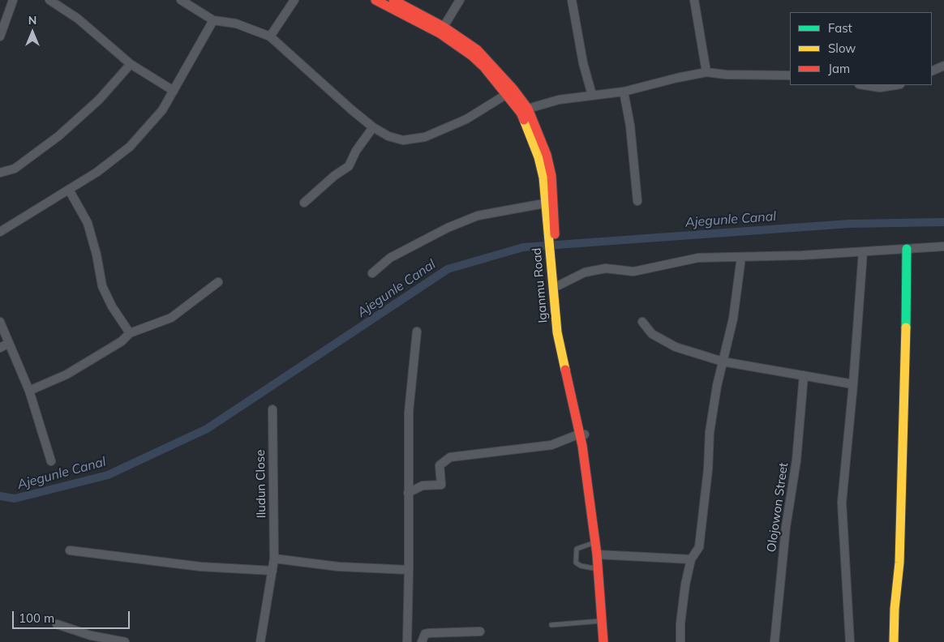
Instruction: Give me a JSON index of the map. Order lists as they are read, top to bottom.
{
  "streets": {
    "main road": ["Iganmu Road"],
    "street": ["Iludun Close", "Olojowon Street"]
  },
  "water": ["Ajegunle Canal"],
  "legend": ["Fast", "Slow", "Jam"],
  "scale_bar": "100 m",
  "north": "top"
}
